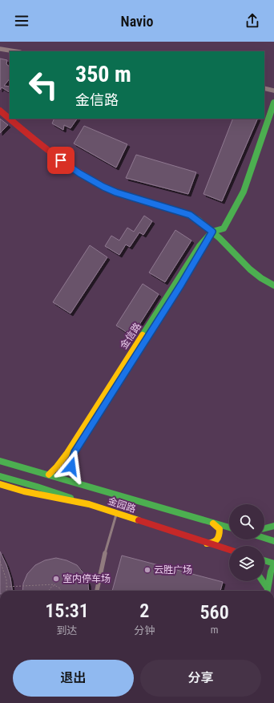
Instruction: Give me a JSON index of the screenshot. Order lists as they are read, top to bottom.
{
  "streets": {
    "street": ["金信路", "金园路"]
  },
  "crossings": [
    ["金信路", "金园路"]
  ],
  "places": ["云胜广场", "室内停车场"],
  "page": {
    "header": "Navio",
    "turn": ["350 m", "金信路"],
    "eta": [
      "15:31",
      "到达",
      "2",
      "分钟",
      "560",
      "m"
    ],
    "buttons": ["退出", "分享"]
  }
}
